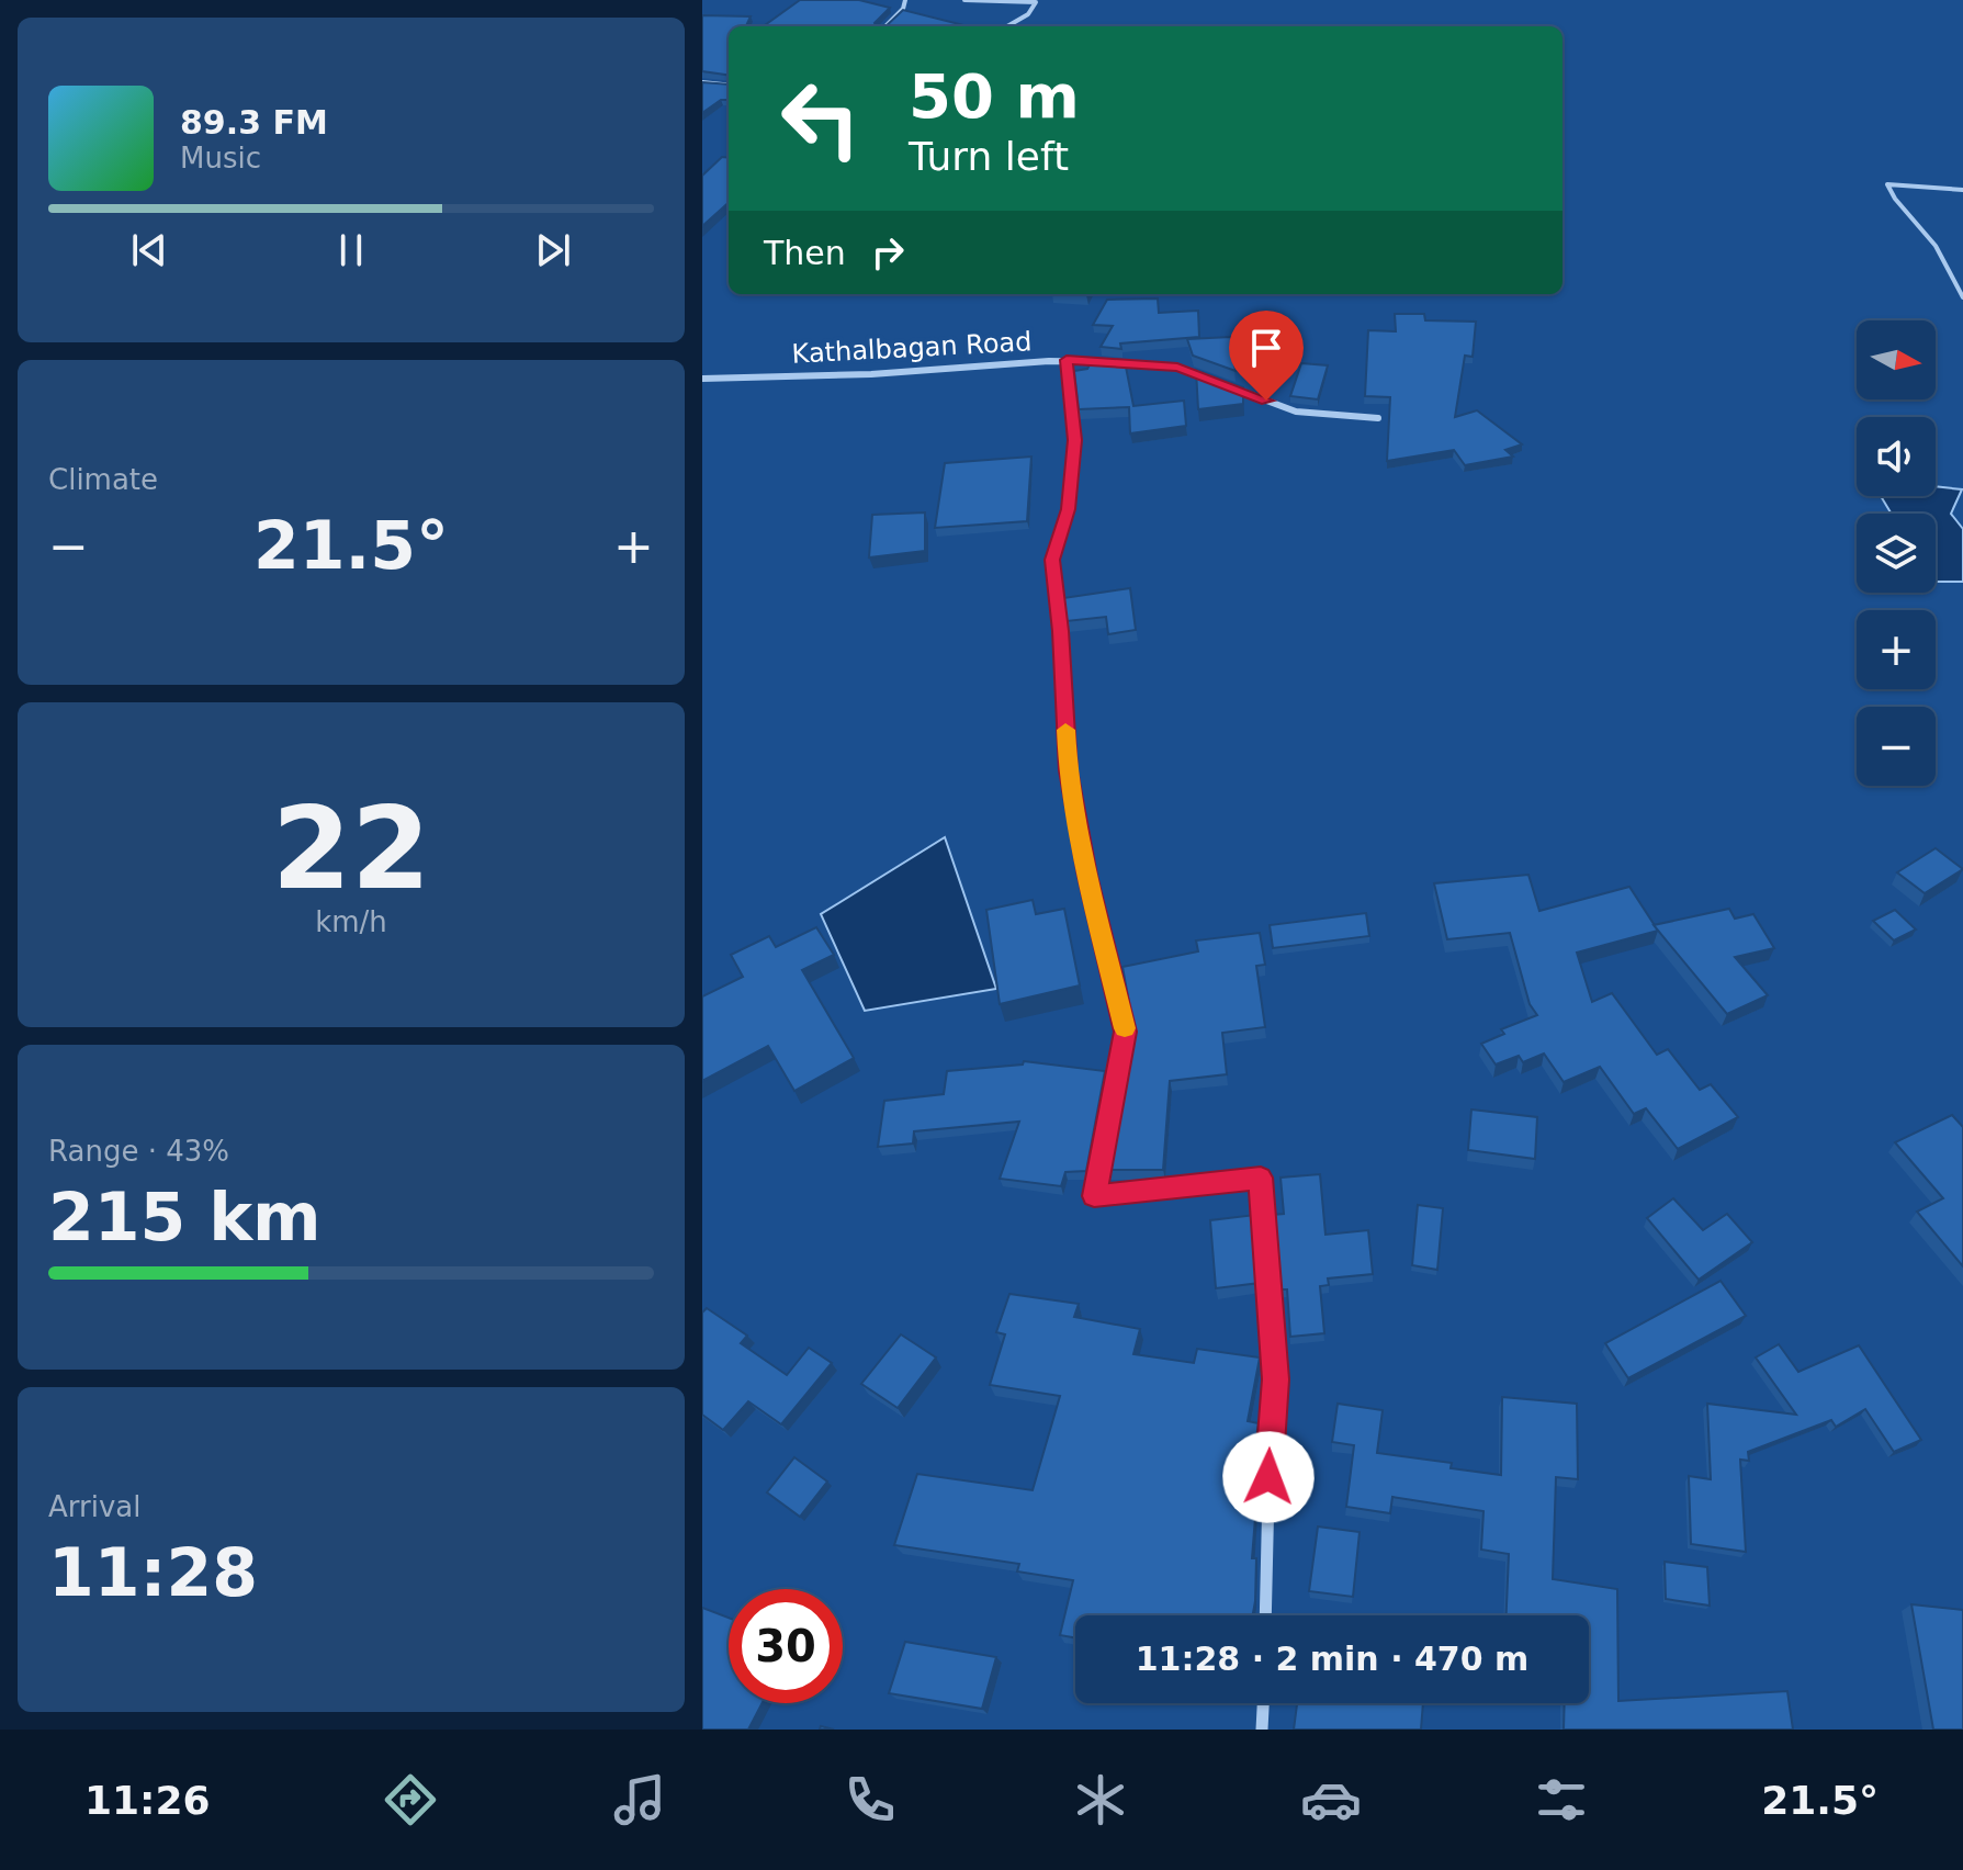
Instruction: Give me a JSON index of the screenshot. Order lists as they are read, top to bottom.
{
  "streets": {
    "street": ["Kathalbagan Road"]
  },
  "north": "right",
  "page": {
    "turn": ["50 m", "Turn left"],
    "song": ["89.3 FM", "Music"],
    "then": "Then",
    "map_buttons": ["+", "−"],
    "tile": [
      "Climate",
      ["22", "km/h"],
      ["Range · 43%", "215 km"],
      ["Arrival", "11:28"]
    ],
    "heat": ["−", "21.5°", "+"],
    "limit": "30",
    "trip": "11:28 · 2 min · 470 m",
    "tabs": ["11:26", "21.5°"]
  }
}
